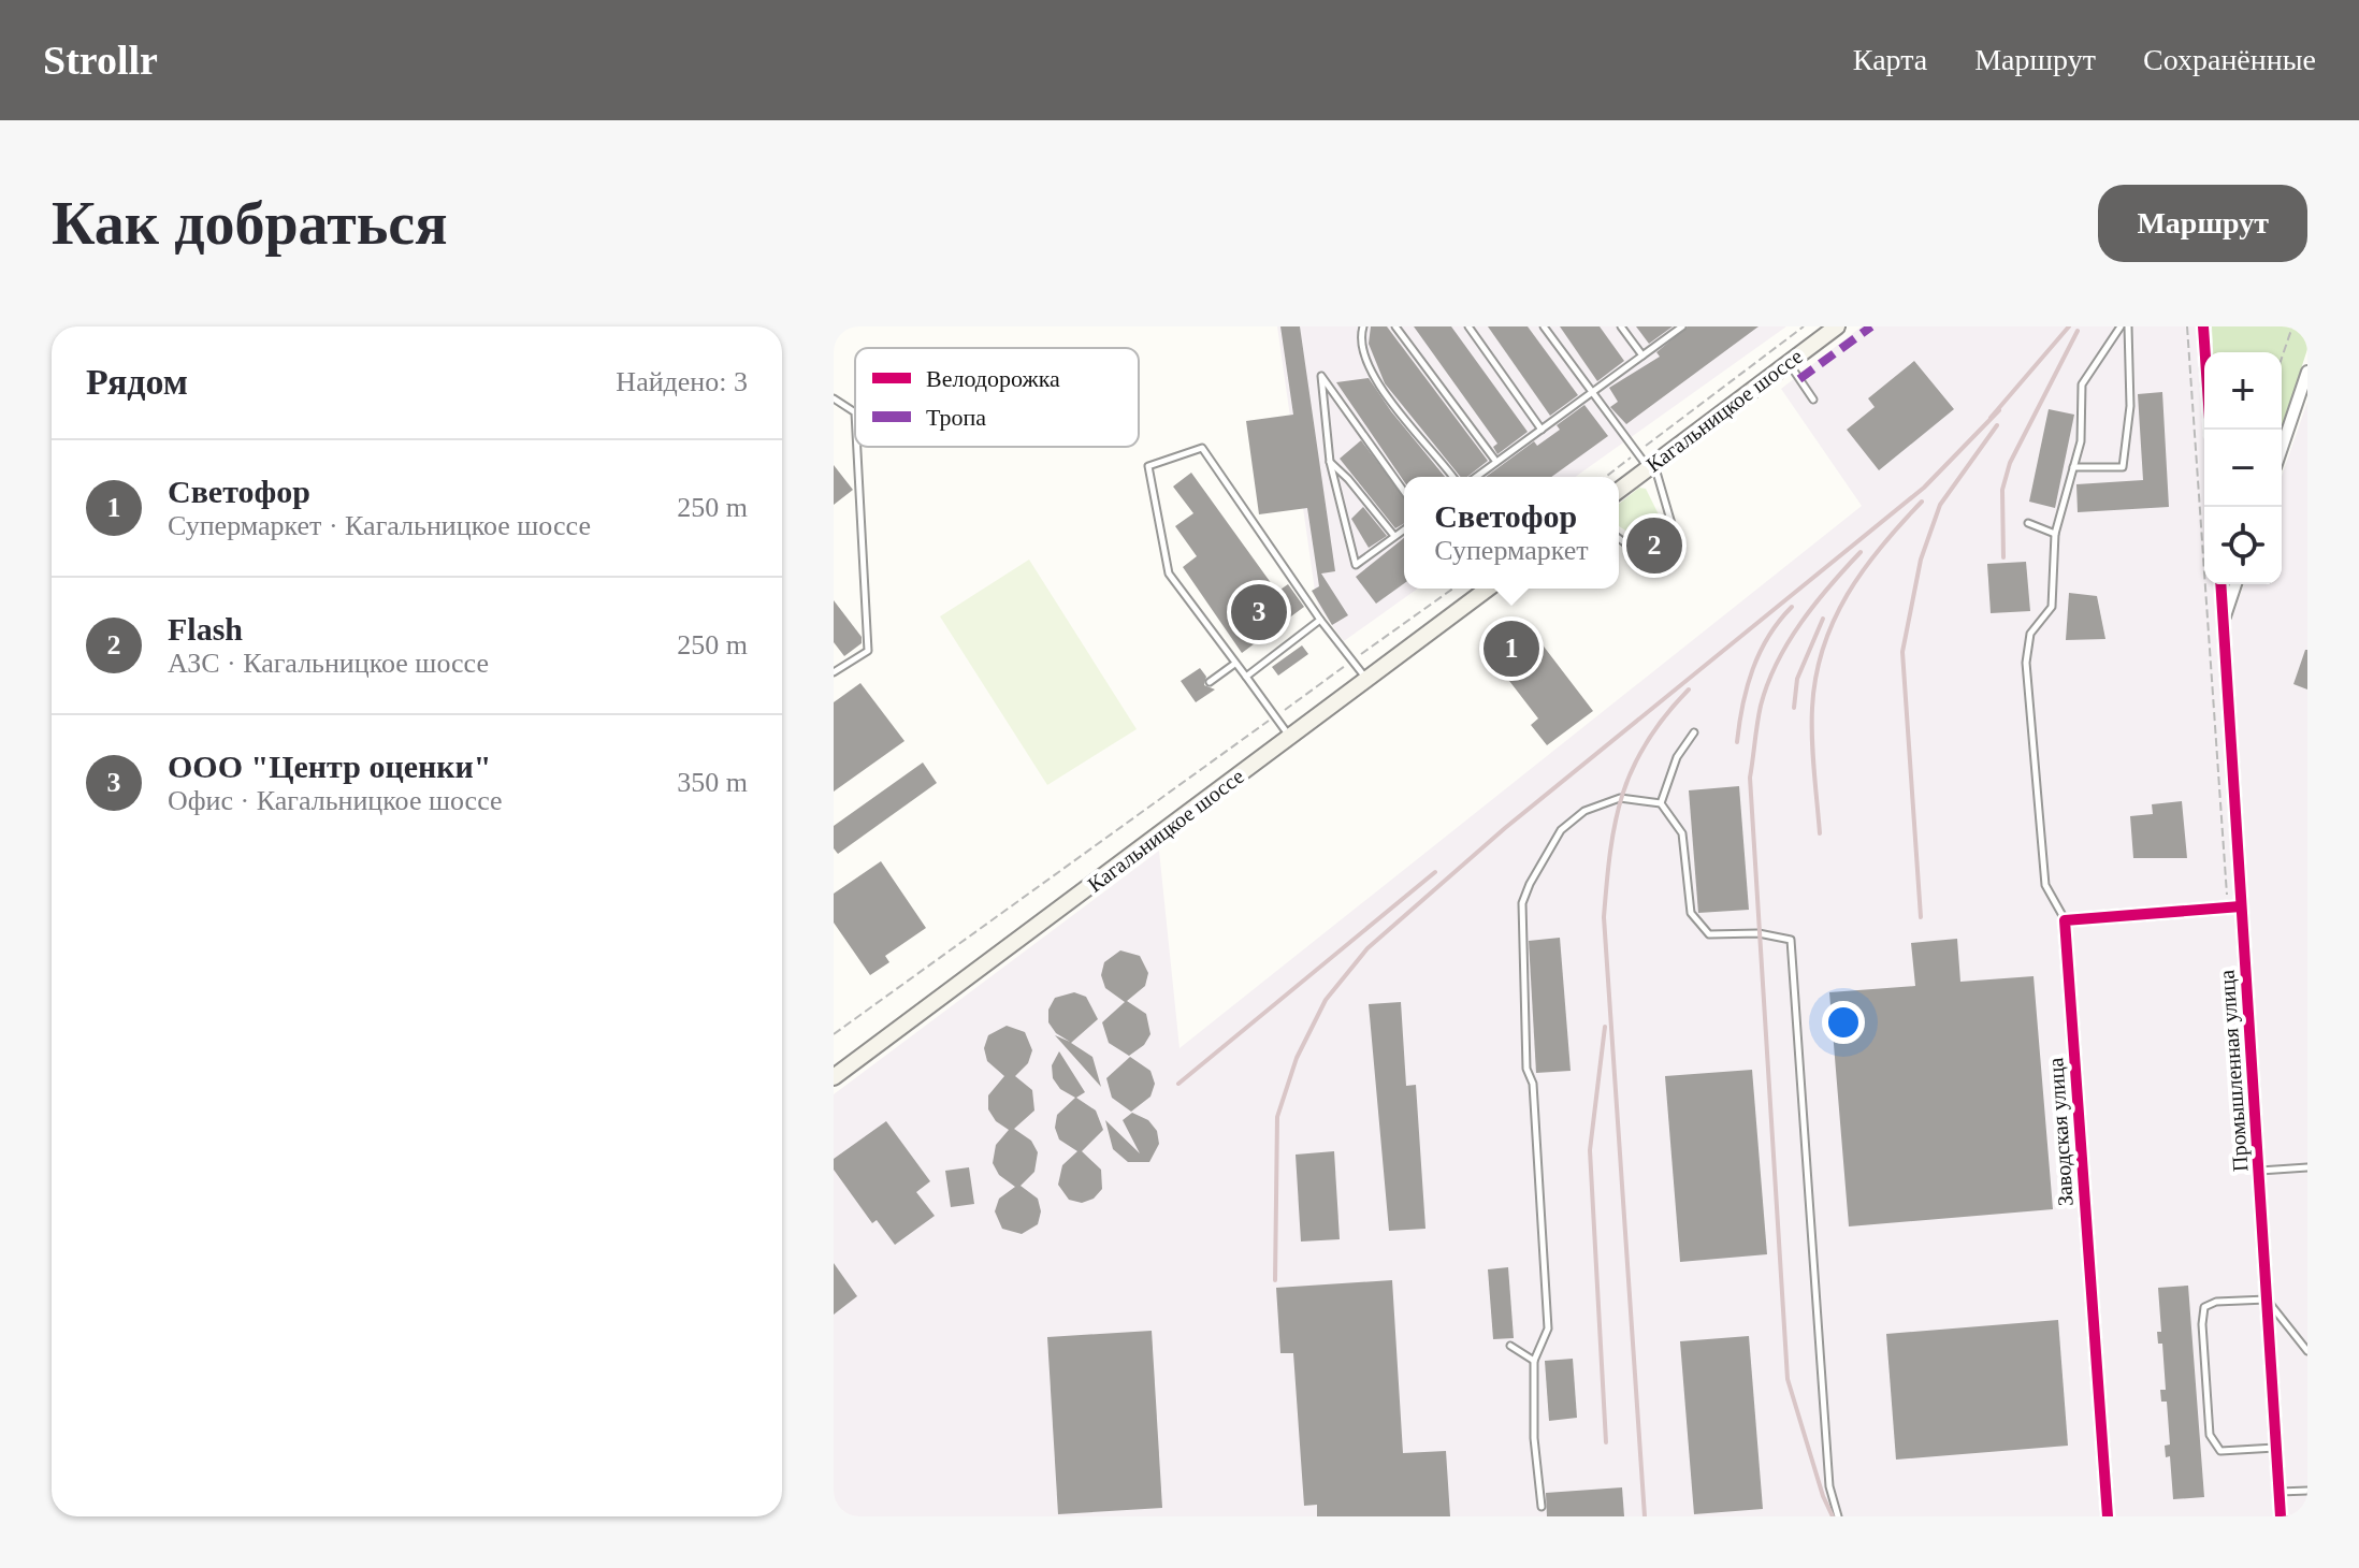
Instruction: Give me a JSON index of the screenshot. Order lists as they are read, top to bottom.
{
  "streets": {
    "main road": ["Кагальницкое шоссе"],
    "street": ["Промышленная улица", "Заводская улица"]
  },
  "legend": ["Велодорожка", "Тропа"],
  "page": {
    "header": "Strollr",
    "nav": ["Карта", "Маршрут", "Сохранённые"],
    "buttons": "Маршрут",
    "title": "Как добраться",
    "heading": ["Рядом", "Найдено: 3"],
    "map_buttons": ["+", "−"],
    "list": [
      {
        "mark": "1",
        "name": "Светофор",
        "note": "Супермаркет · Кагальницкое шоссе",
        "value": "250 m"
      },
      {
        "mark": "2",
        "name": "Flash",
        "note": "АЗС · Кагальницкое шоссе",
        "value": "250 m"
      },
      {
        "mark": "3",
        "name": "ООО \"Центр оценки\"",
        "note": "Офис · Кагальницкое шоссе",
        "value": "350 m"
      }
    ],
    "popup": ["Светофор", "Супермаркет"],
    "pins": ["2", "3", "1"]
  }
}
